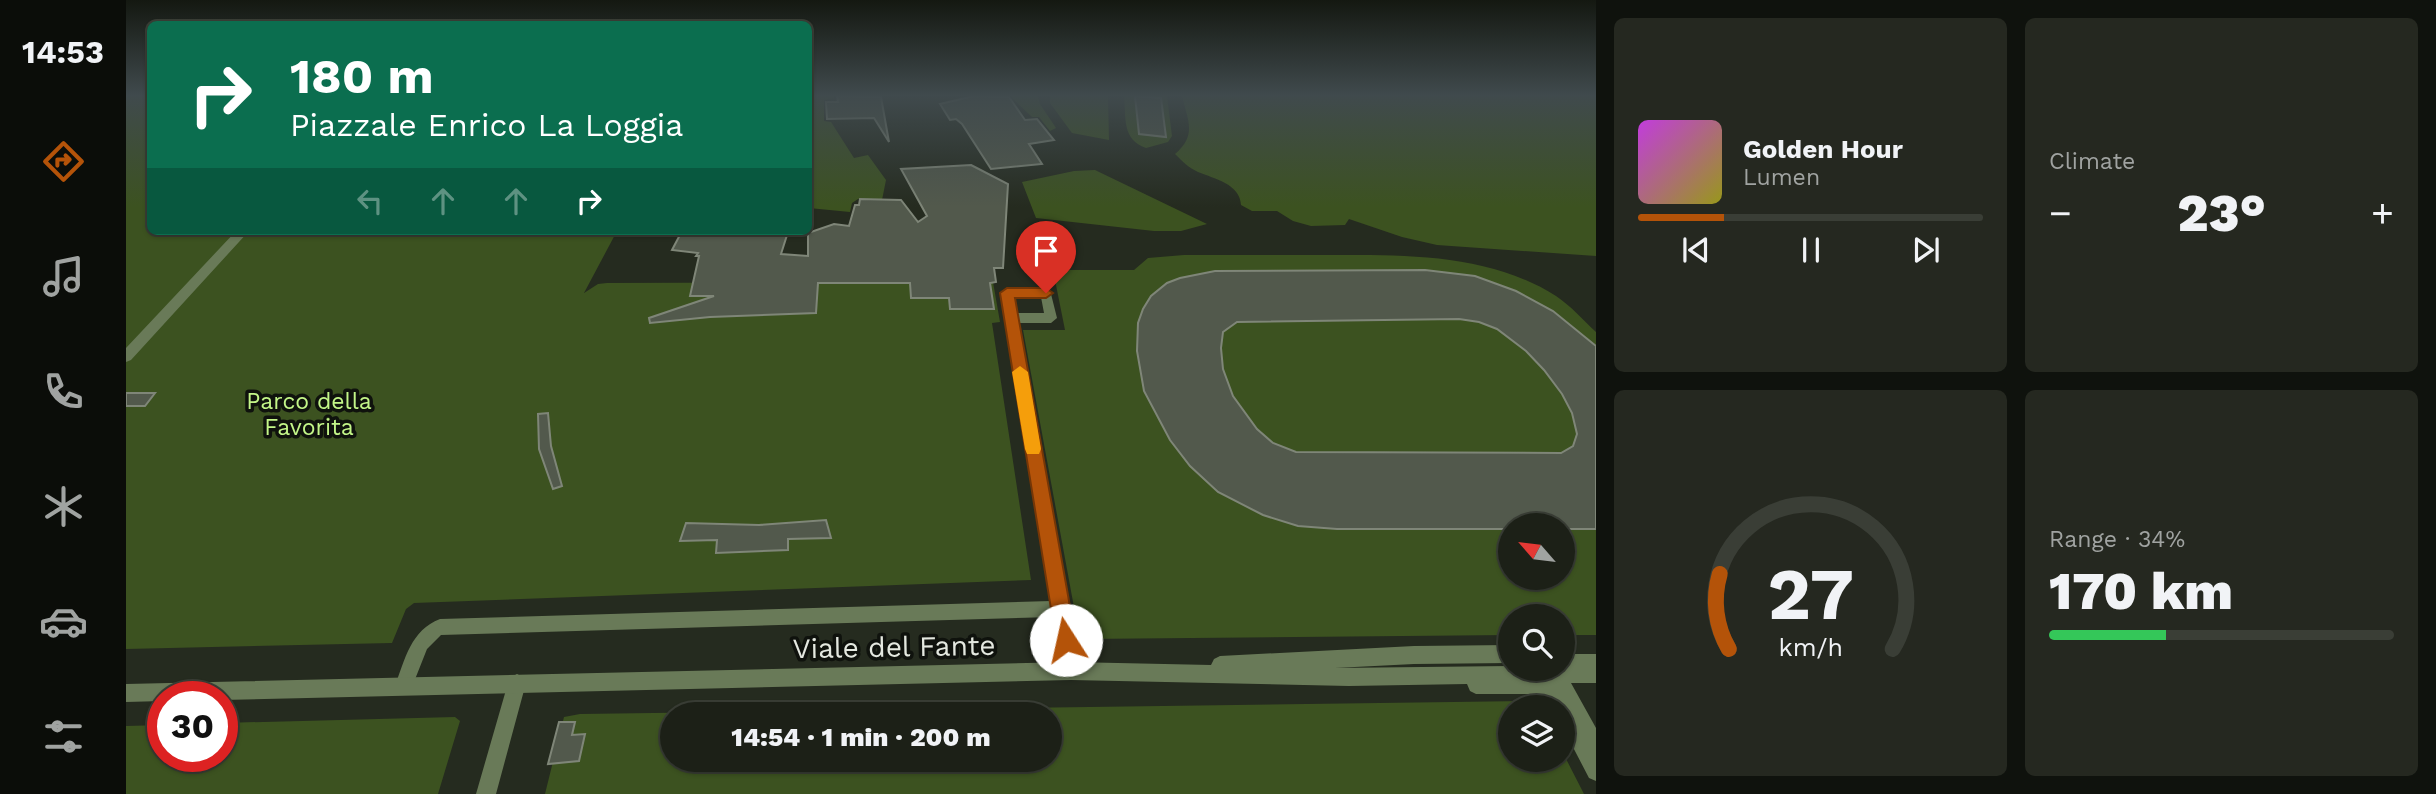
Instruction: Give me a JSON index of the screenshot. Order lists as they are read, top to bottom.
{
  "streets": {
    "street": ["Viale del Fante"]
  },
  "parks": ["Parco della Favorita"],
  "north": "top left",
  "page": {
    "tabs": "14:53",
    "tile": [
      "Climate",
      ["Range · 34%", "170 km"]
    ],
    "turn": ["180 m", "Piazzale Enrico La Loggia"],
    "song": ["Golden Hour", "Lumen"],
    "heat": ["−", "23°", "+"],
    "limit": "30",
    "trip": "14:54 · 1 min · 200 m",
    "gauge": ["27", "km/h"]
  }
}
